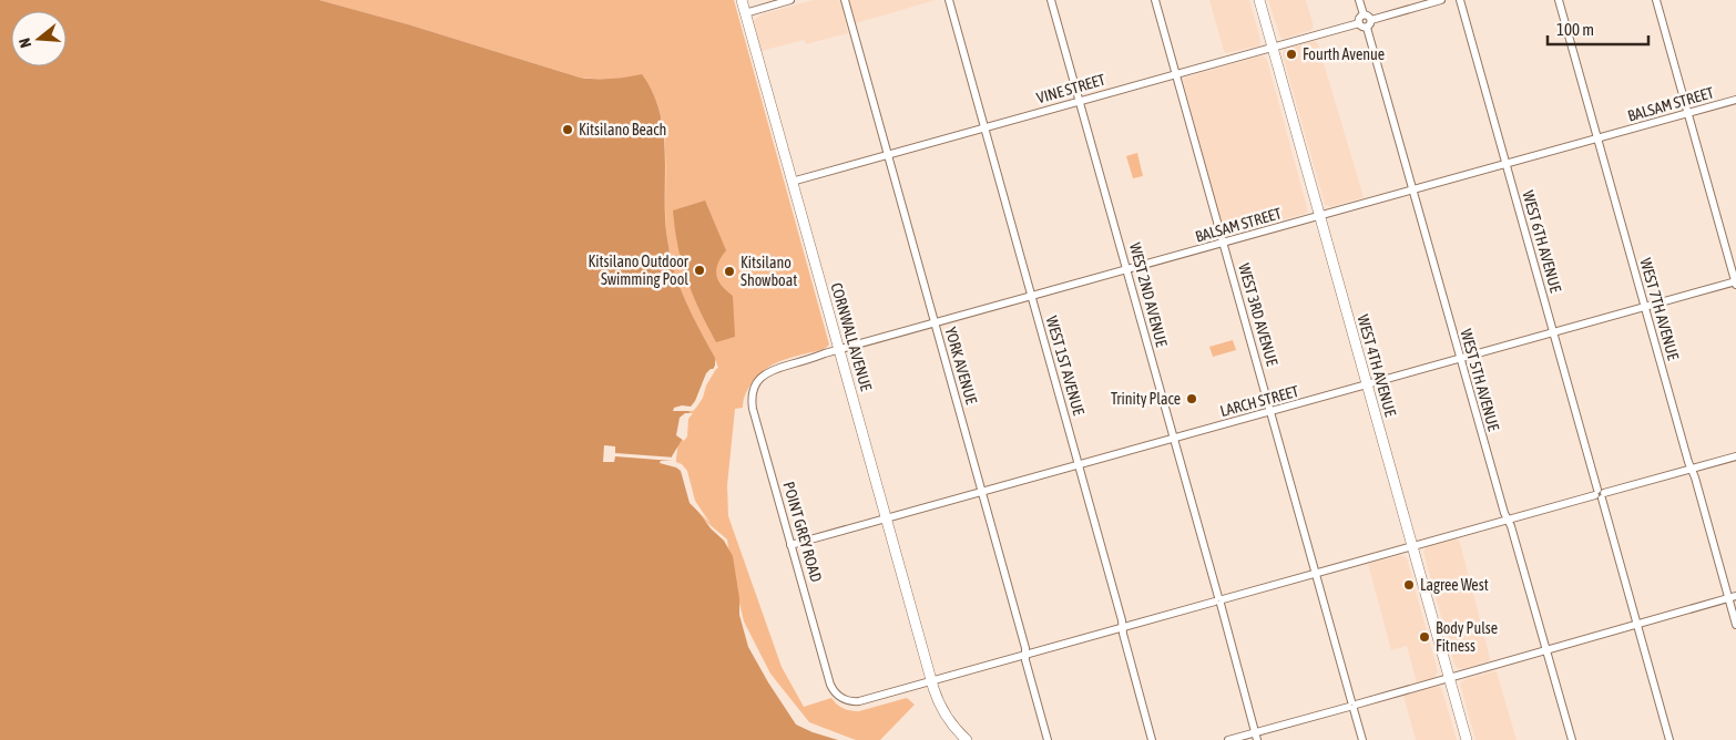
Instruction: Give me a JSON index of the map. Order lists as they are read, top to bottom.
{
  "streets": {
    "main road": ["CORNWALL AVENUE", "WEST 4TH AVENUE"],
    "street": [
      "VINE STREET",
      "BALSAM STREET",
      "WEST 6TH AVENUE",
      "WEST 2ND AVENUE",
      "WEST 7TH AVENUE",
      "WEST 3RD AVENUE",
      "YORK AVENUE",
      "WEST 1ST AVENUE",
      "WEST 5TH AVENUE",
      "LARCH STREET",
      "POINT GREY ROAD"
    ]
  },
  "crossings": [
    ["VINE STREET", "WEST 2ND AVENUE"],
    ["VINE STREET", "WEST 3RD AVENUE"],
    ["VINE STREET", "CORNWALL AVENUE"],
    ["VINE STREET", "YORK AVENUE"],
    ["VINE STREET", "WEST 1ST AVENUE"],
    ["VINE STREET", "WEST 4TH AVENUE"],
    ["VINE STREET", "WEST 5TH AVENUE"],
    ["BALSAM STREET", "WEST 6TH AVENUE"],
    ["BALSAM STREET", "WEST 2ND AVENUE"],
    ["BALSAM STREET", "WEST 7TH AVENUE"],
    ["BALSAM STREET", "WEST 3RD AVENUE"],
    ["BALSAM STREET", "CORNWALL AVENUE"],
    ["BALSAM STREET", "YORK AVENUE"],
    ["BALSAM STREET", "WEST 1ST AVENUE"],
    ["BALSAM STREET", "WEST 4TH AVENUE"],
    ["BALSAM STREET", "WEST 5TH AVENUE"],
    ["BALSAM STREET", "POINT GREY ROAD"],
    ["WEST 6TH AVENUE", "LARCH STREET"],
    ["WEST 2ND AVENUE", "LARCH STREET"],
    ["WEST 7TH AVENUE", "LARCH STREET"],
    ["WEST 3RD AVENUE", "LARCH STREET"],
    ["CORNWALL AVENUE", "LARCH STREET"],
    ["CORNWALL AVENUE", "POINT GREY ROAD"],
    ["YORK AVENUE", "LARCH STREET"],
    ["WEST 1ST AVENUE", "LARCH STREET"],
    ["WEST 4TH AVENUE", "LARCH STREET"],
    ["WEST 5TH AVENUE", "LARCH STREET"],
    ["LARCH STREET", "POINT GREY ROAD"]
  ],
  "places": [
    "Fourth Avenue",
    "Kitsilano Beach",
    "Kitsilano Outdoor Swimming Pool",
    "Kitsilano Showboat",
    "Trinity Place",
    "Lagree West",
    "Body Pulse Fitness"
  ],
  "scale_bar": "100 m",
  "north": "left"
}
